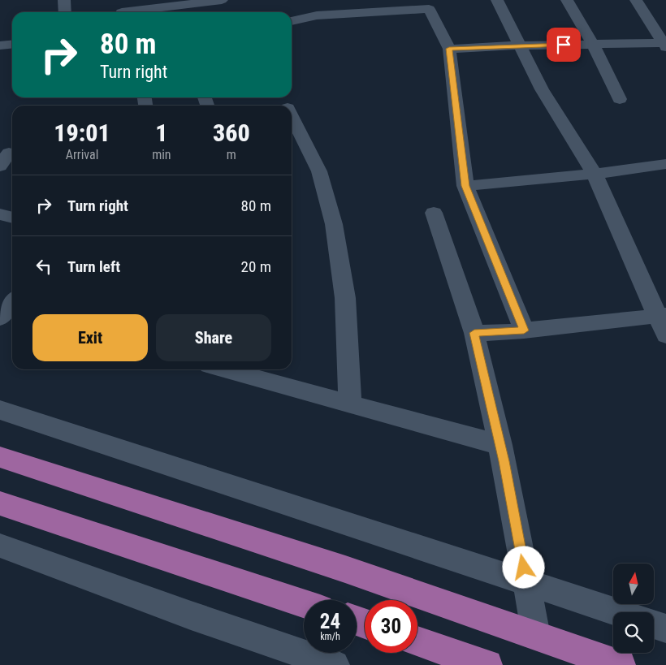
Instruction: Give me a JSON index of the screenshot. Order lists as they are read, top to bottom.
{
  "north": "top",
  "page": {
    "turn": ["80 m", "Turn right"],
    "eta": [
      "19:01",
      "Arrival",
      "1",
      "min",
      "360",
      "m"
    ],
    "list": [
      {
        "name": "Turn right",
        "value": "80 m"
      },
      {
        "name": "Turn left",
        "value": "20 m"
      }
    ],
    "buttons": ["Exit", "Share"],
    "speed": "24 km/h",
    "limit": "30"
  }
}
